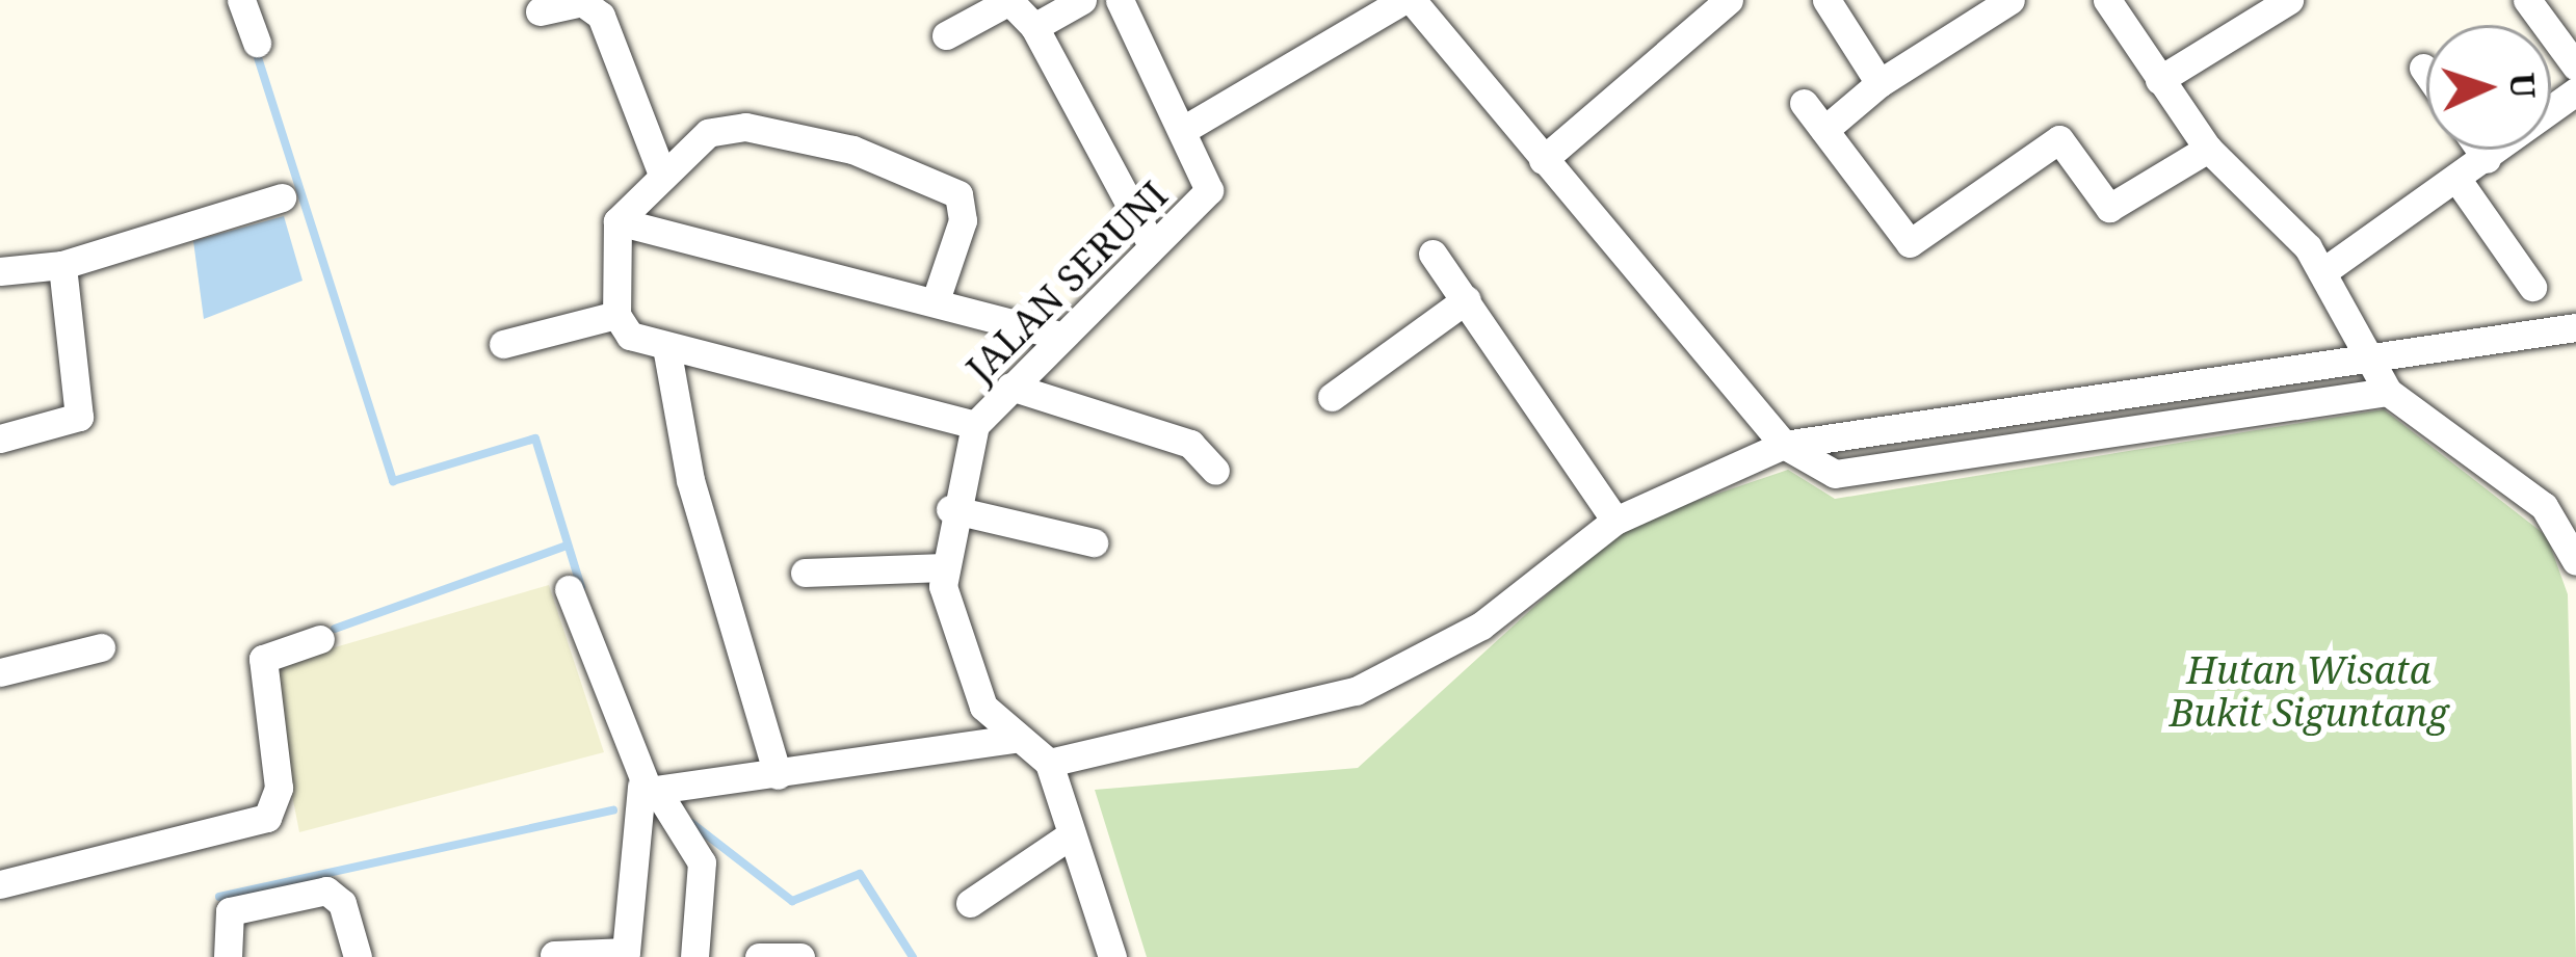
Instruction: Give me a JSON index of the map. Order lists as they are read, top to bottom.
{
  "streets": {
    "street": ["JALAN SERUNI"]
  },
  "parks": ["Hutan Wisata Bukit Siguntang"],
  "north": "right"
}
